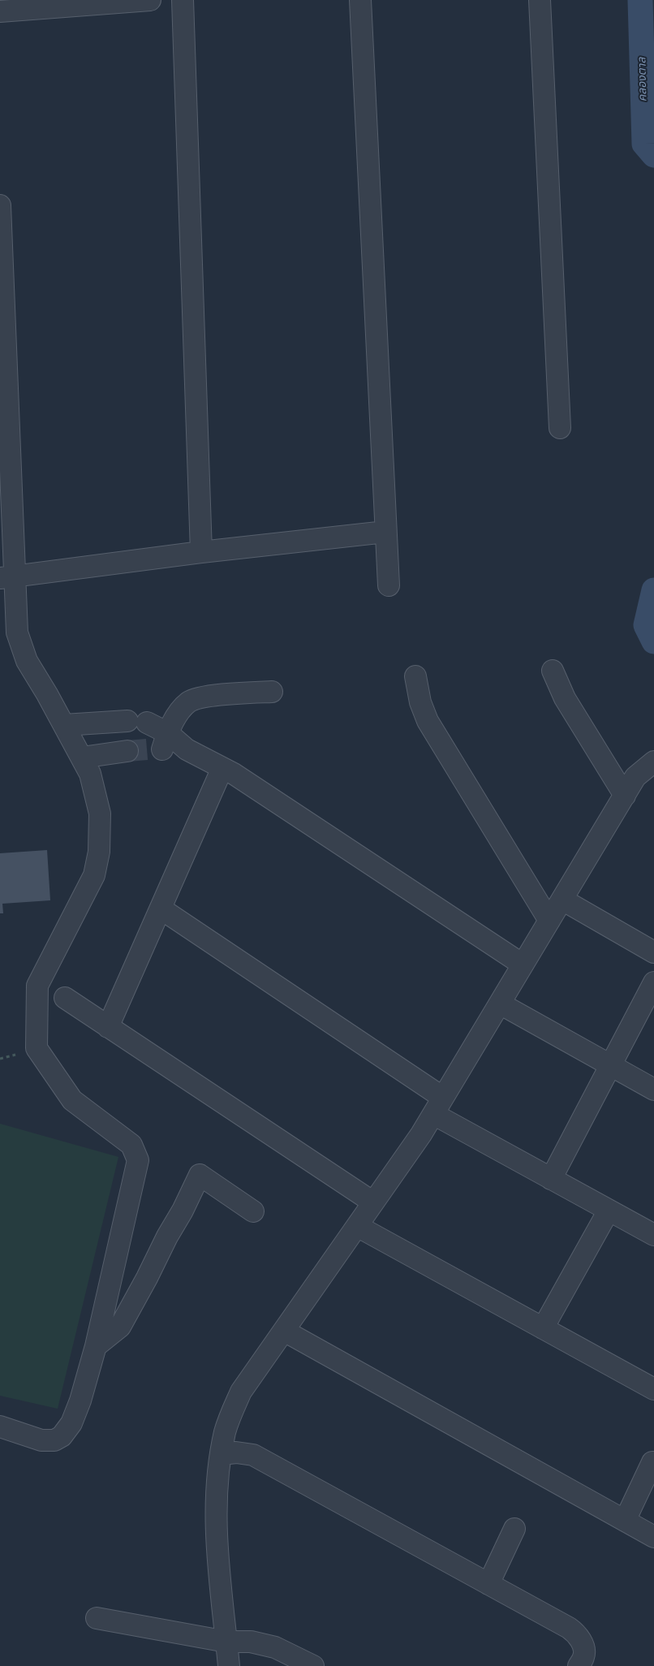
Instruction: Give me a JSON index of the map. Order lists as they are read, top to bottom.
{
  "water": ["คลองตาล"]
}
